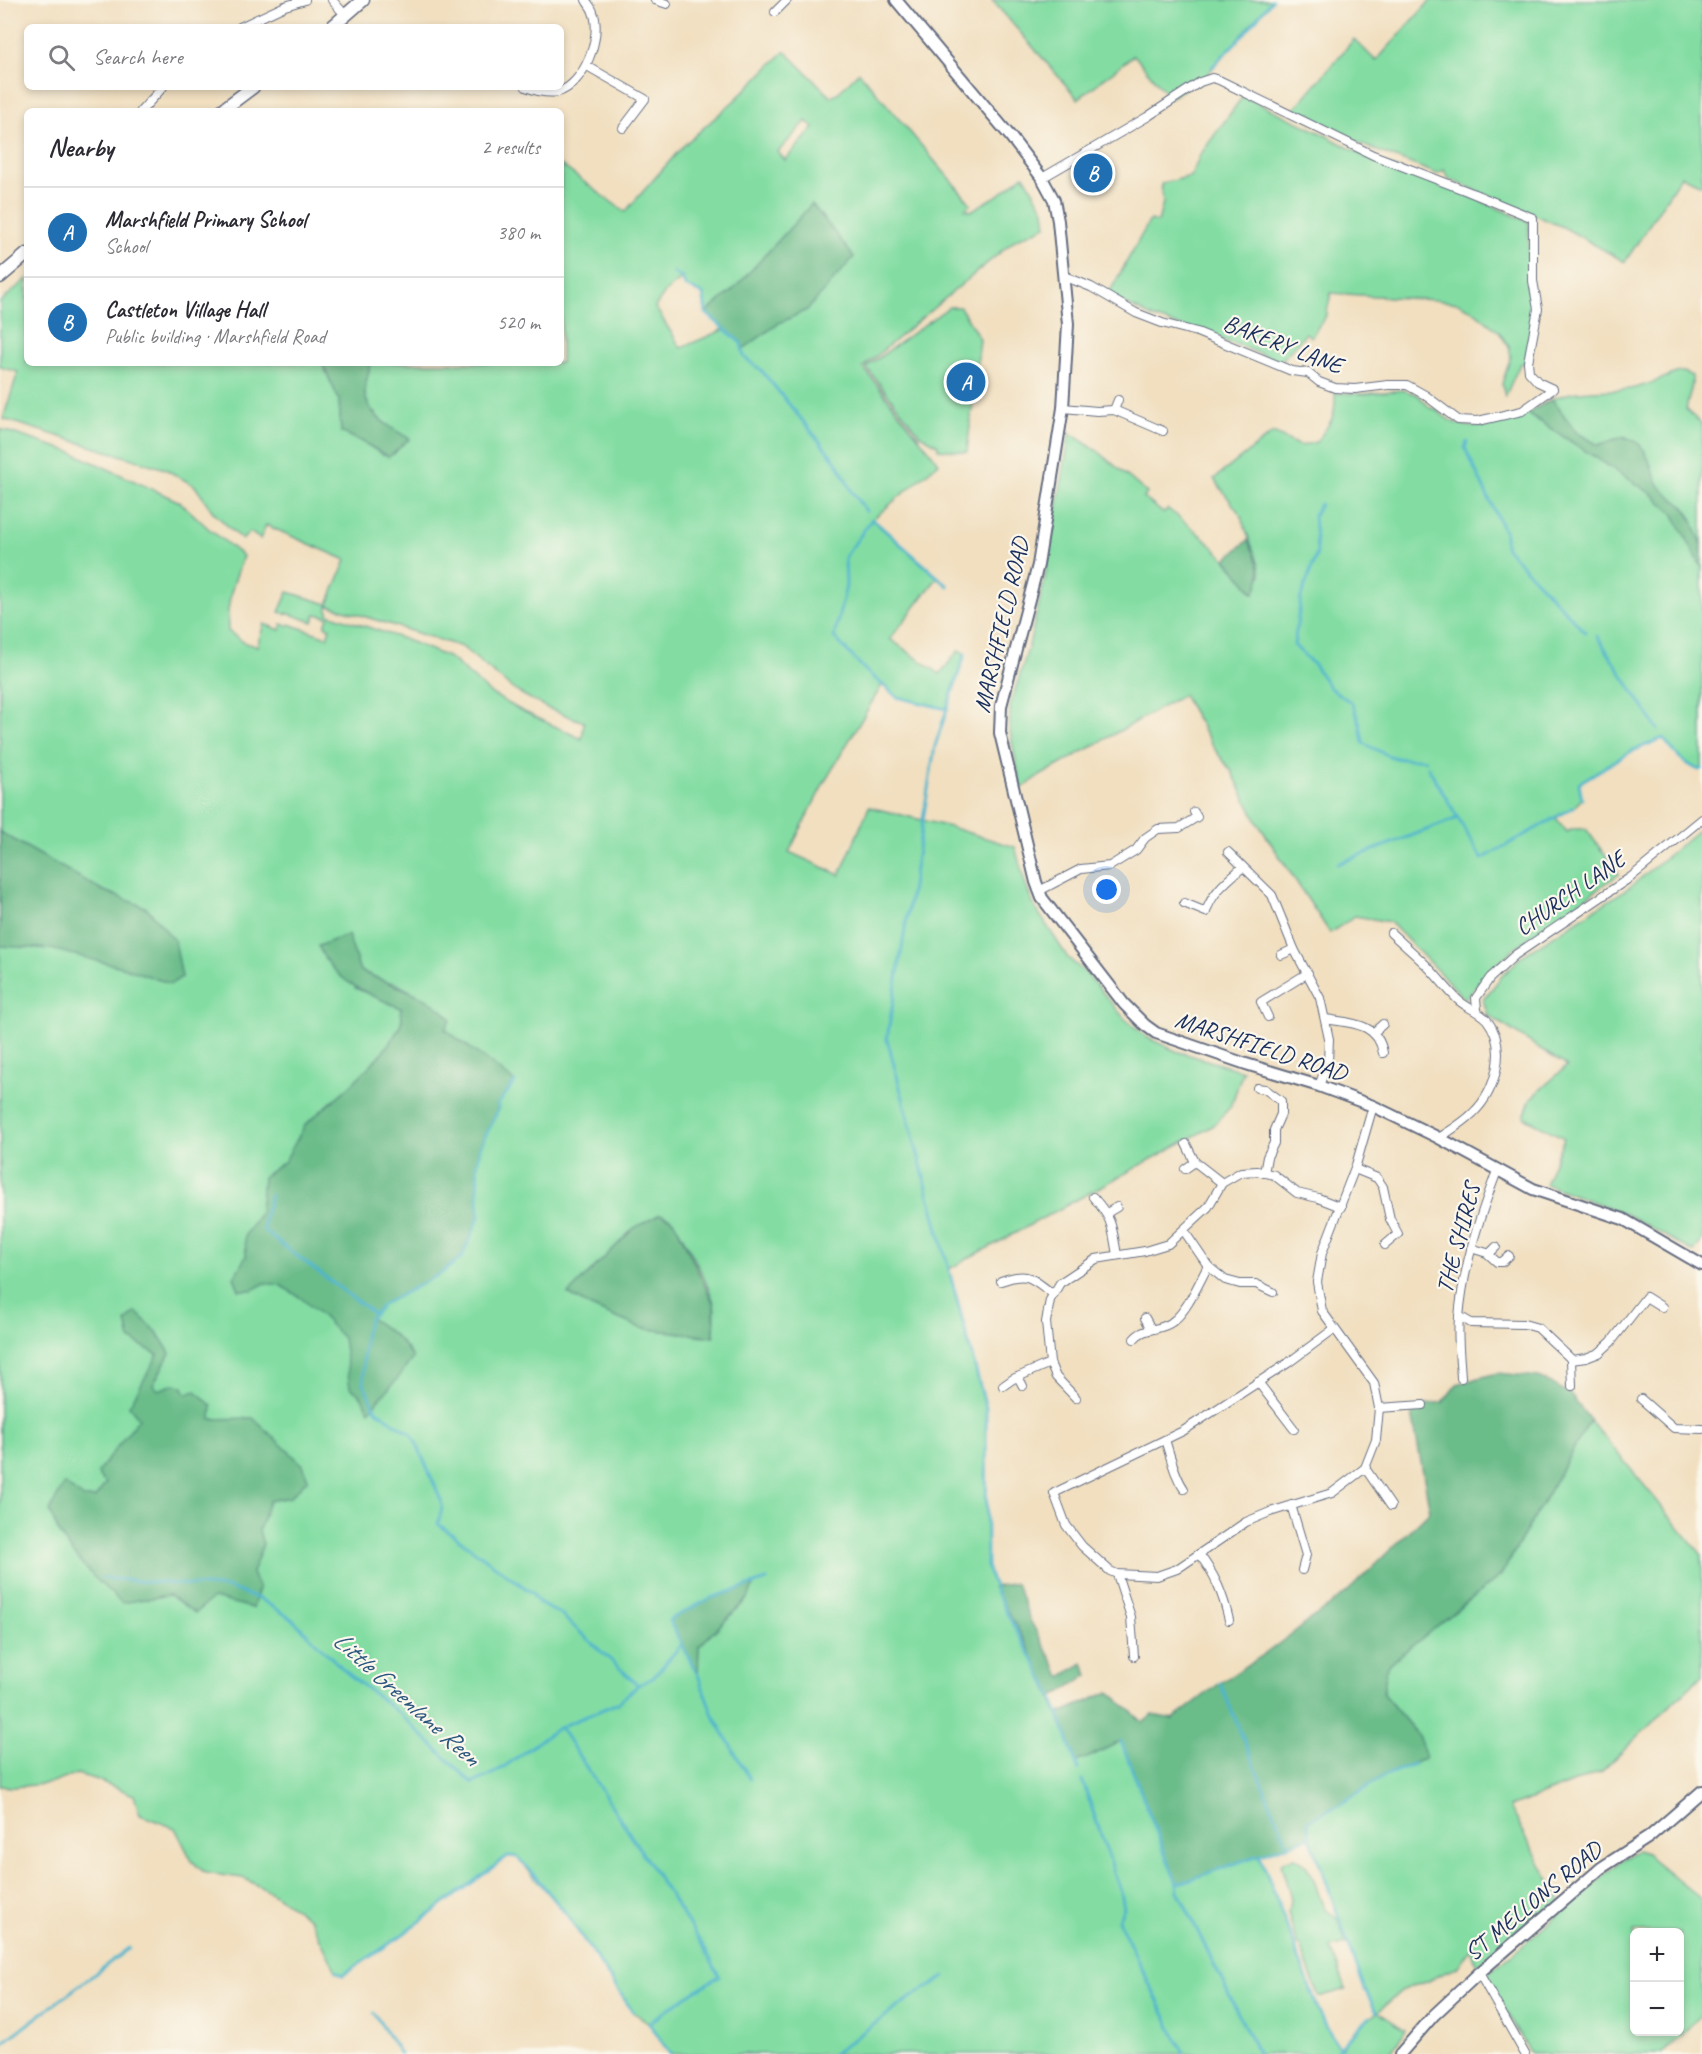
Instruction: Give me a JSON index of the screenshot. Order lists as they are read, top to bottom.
{
  "streets": {
    "street": [
      "BAKERY LANE",
      "MARSHFIELD ROAD",
      "CHURCH LANE",
      "THE SHIRES",
      "ST MELLONS ROAD"
    ]
  },
  "crossings": [
    ["BAKERY LANE", "MARSHFIELD ROAD"],
    ["MARSHFIELD ROAD", "THE SHIRES"]
  ],
  "water": ["Little Greenlane Reen"],
  "page": {
    "search": "Search here",
    "heading": ["Nearby", "2 results"],
    "pins": ["B", "A"],
    "list": [
      {
        "mark": "A",
        "name": "Marshfield Primary School",
        "note": "School",
        "value": "380 m"
      },
      {
        "mark": "B",
        "name": "Castleton Village Hall",
        "note": "Public building · Marshfield Road",
        "value": "520 m"
      }
    ],
    "map_buttons": ["+", "−"]
  }
}
